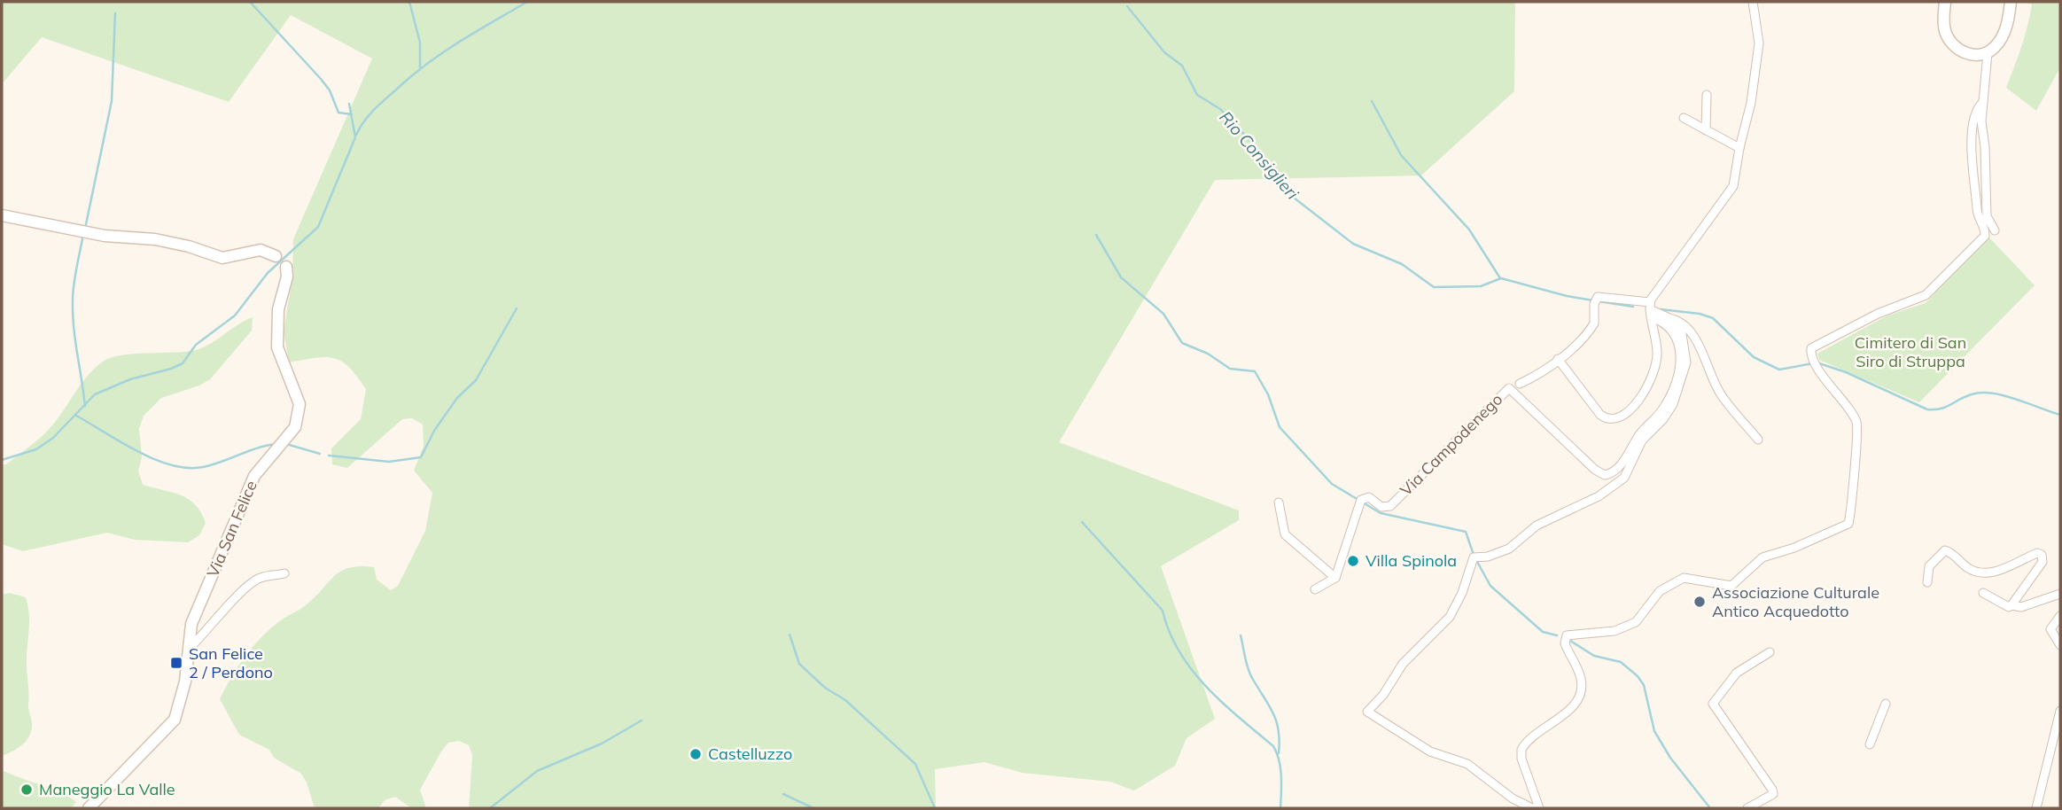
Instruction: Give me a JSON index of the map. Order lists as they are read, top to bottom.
{
  "streets": {
    "street": ["Via Campodenego", "Via San Felice"]
  },
  "water": ["Rio Consiglieri"],
  "parks": ["Cimitero di San Siro di Struppa"],
  "places": {
    "other": [
      "Villa Spinola",
      "Associazione Culturale Antico Acquedotto",
      "Castelluzzo",
      "Maneggio La Valle"
    ],
    "transit": ["San Felice 2 / Perdono"]
  }
}
